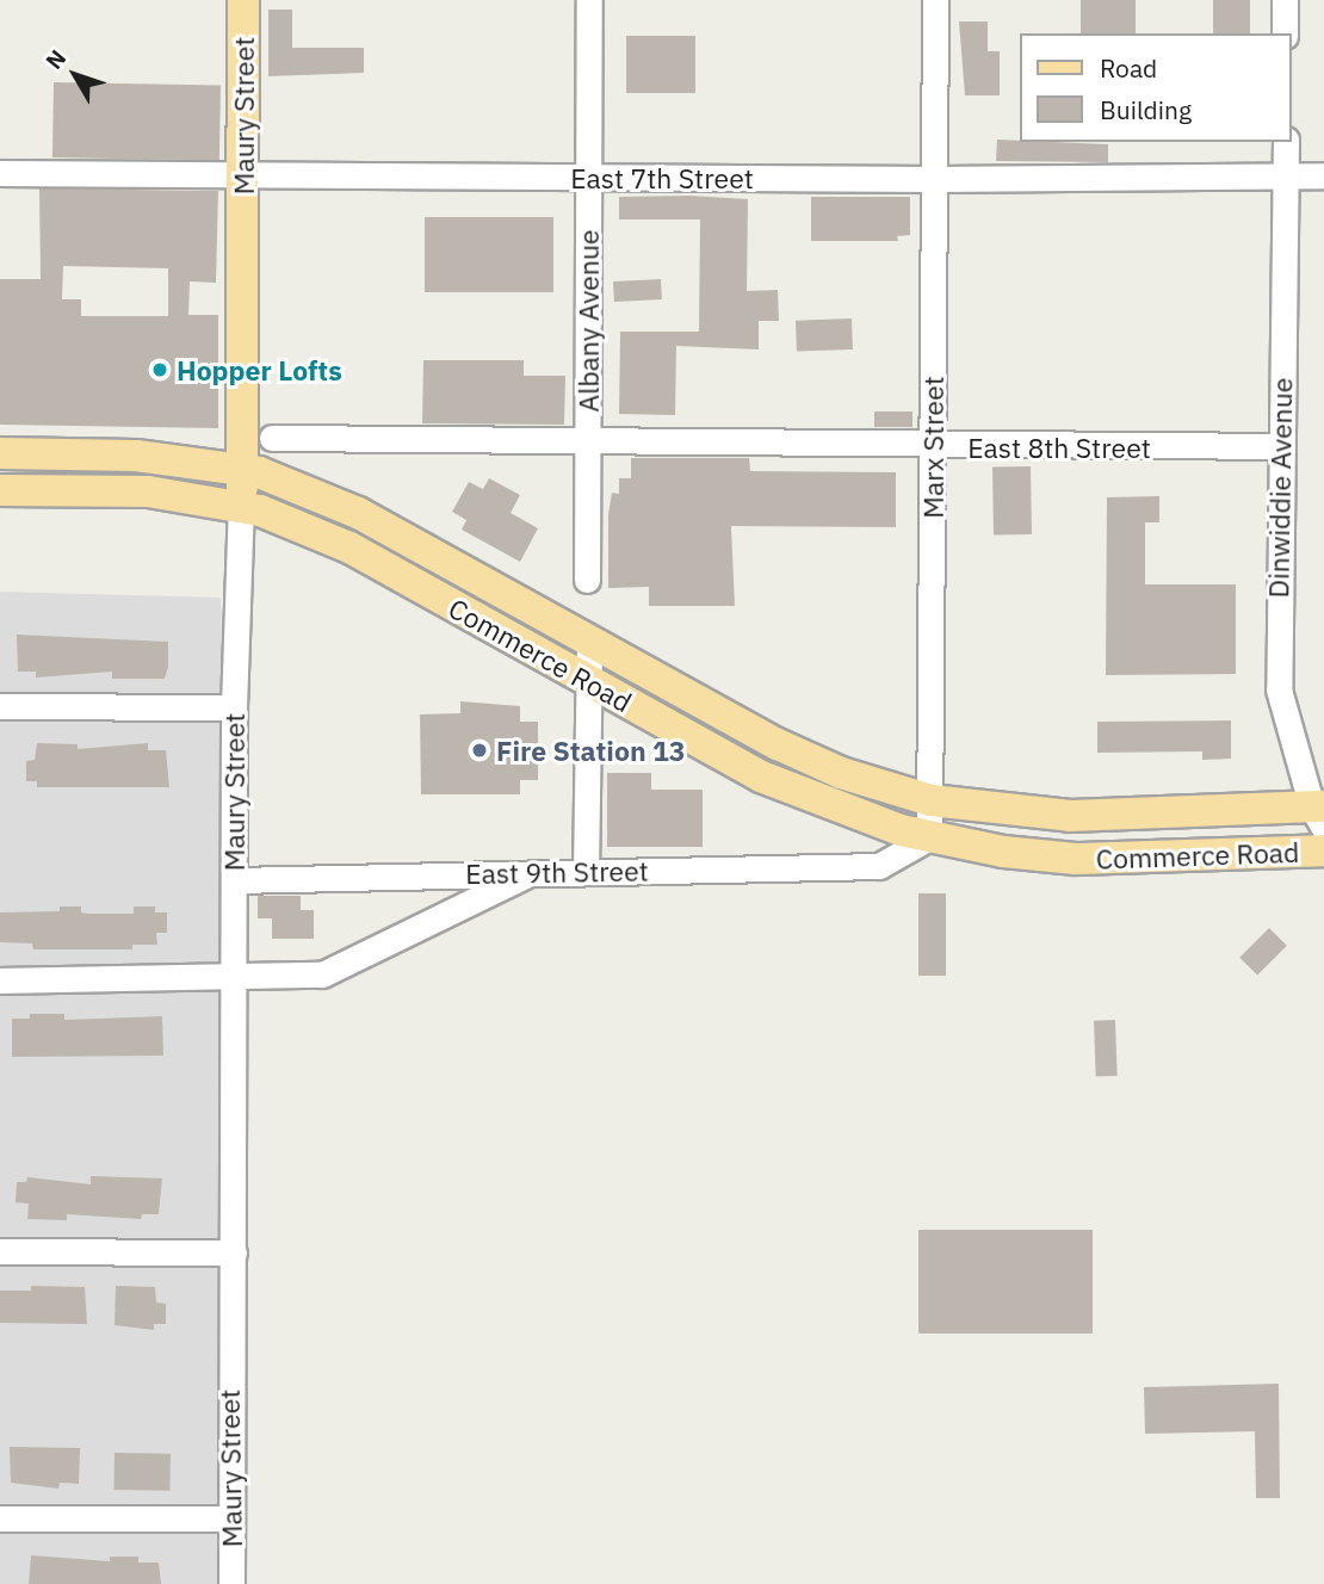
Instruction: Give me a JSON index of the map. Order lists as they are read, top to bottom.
{
  "streets": {
    "main road": ["Maury Street", "Commerce Road"],
    "street": [
      "East 7th Street",
      "Albany Avenue",
      "Marx Street",
      "East 8th Street",
      "Dinwiddie Avenue",
      "East 9th Street"
    ]
  },
  "crossings": [
    ["Maury Street", "East 7th Street"],
    ["Maury Street", "Commerce Road"],
    ["Maury Street", "East 9th Street"],
    ["East 7th Street", "Albany Avenue"],
    ["East 7th Street", "Marx Street"],
    ["East 7th Street", "Dinwiddie Avenue"],
    ["Albany Avenue", "East 8th Street"],
    ["Marx Street", "East 8th Street"],
    ["Marx Street", "Commerce Road"],
    ["Marx Street", "East 9th Street"],
    ["East 8th Street", "Dinwiddie Avenue"],
    ["Dinwiddie Avenue", "Commerce Road"],
    ["Commerce Road", "East 9th Street"]
  ],
  "places": ["Hopper Lofts", "Fire Station 13"],
  "legend": ["Road", "Building"],
  "north": "top left"
}
